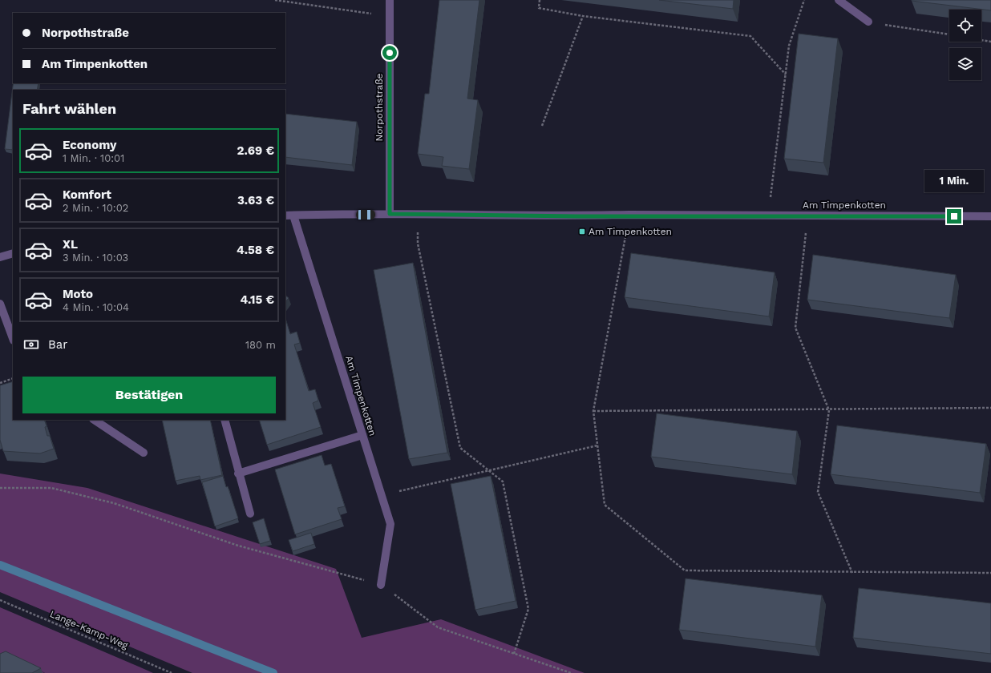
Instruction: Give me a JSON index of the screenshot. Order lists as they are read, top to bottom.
{
  "streets": {
    "street": ["Norpothstraße", "Am Timpenkotten"],
    "path": ["Lange-Kamp-Weg"]
  },
  "crossings": [
    ["Norpothstraße", "Am Timpenkotten"]
  ],
  "places": {
    "transit": ["Am Timpenkotten"]
  },
  "page": {
    "banner": ["Norpothstraße", "Am Timpenkotten"],
    "heading": "Fahrt wählen",
    "list": [
      {
        "name": "Economy",
        "note": "1 Min. · 10:01",
        "value": "2.69 €"
      },
      {
        "name": "Komfort",
        "note": "2 Min. · 10:02",
        "value": "3.63 €"
      },
      {
        "name": "XL",
        "note": "3 Min. · 10:03",
        "value": "4.58 €"
      },
      {
        "name": "Moto",
        "note": "4 Min. · 10:04",
        "value": "4.15 €"
      }
    ],
    "bubble": "1 Min.",
    "pay": ["Bar", "180 m"],
    "buttons": "Bestätigen"
  }
}
